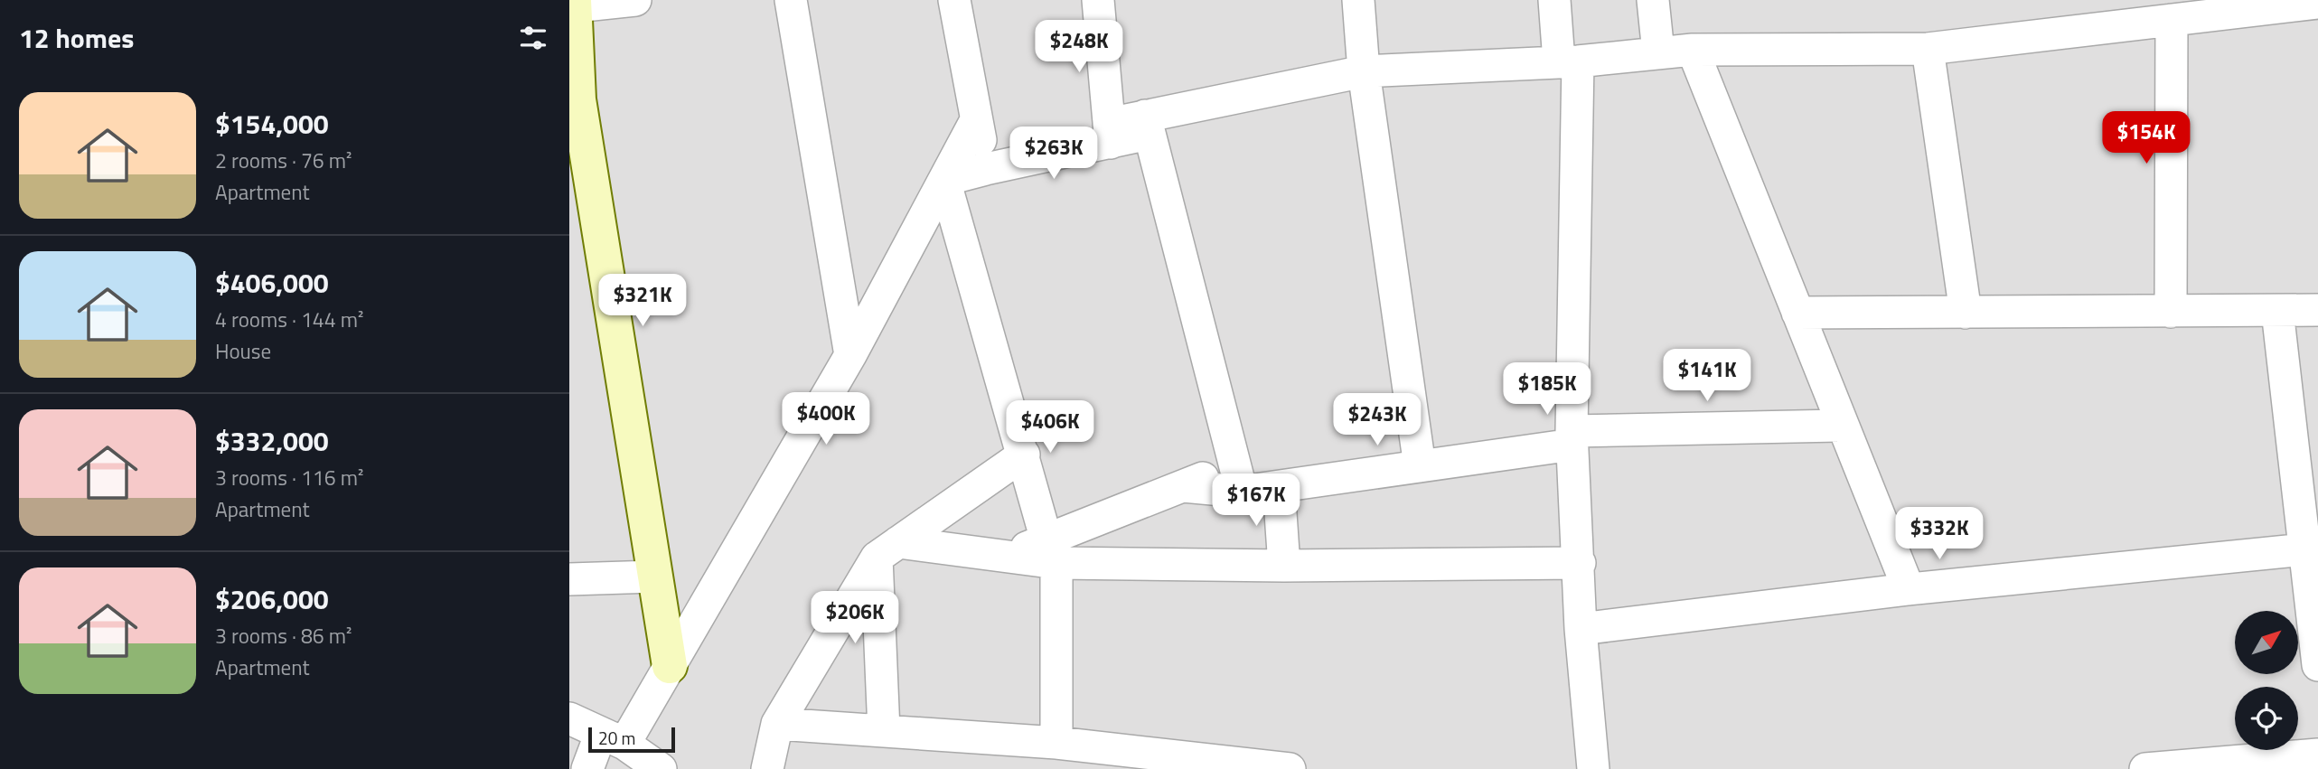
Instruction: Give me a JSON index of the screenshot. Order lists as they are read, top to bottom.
{
  "scale_bar": "20 m",
  "north": "top right",
  "page": {
    "heading": "12 homes",
    "price": [
      "$248K",
      "$154K",
      "$263K",
      "$321K",
      "$141K",
      "$185K",
      "$400K",
      "$243K",
      "$406K",
      "$167K",
      "$332K",
      "$206K"
    ],
    "list": [
      {
        "name": "$154,000",
        "note": "2 rooms · 76 m² · Apartment"
      },
      {
        "name": "$406,000",
        "note": "4 rooms · 144 m² · House"
      },
      {
        "name": "$332,000",
        "note": "3 rooms · 116 m² · Apartment"
      },
      {
        "name": "$206,000",
        "note": "3 rooms · 86 m² · Apartment"
      }
    ],
    "scale": "20 m"
  }
}
